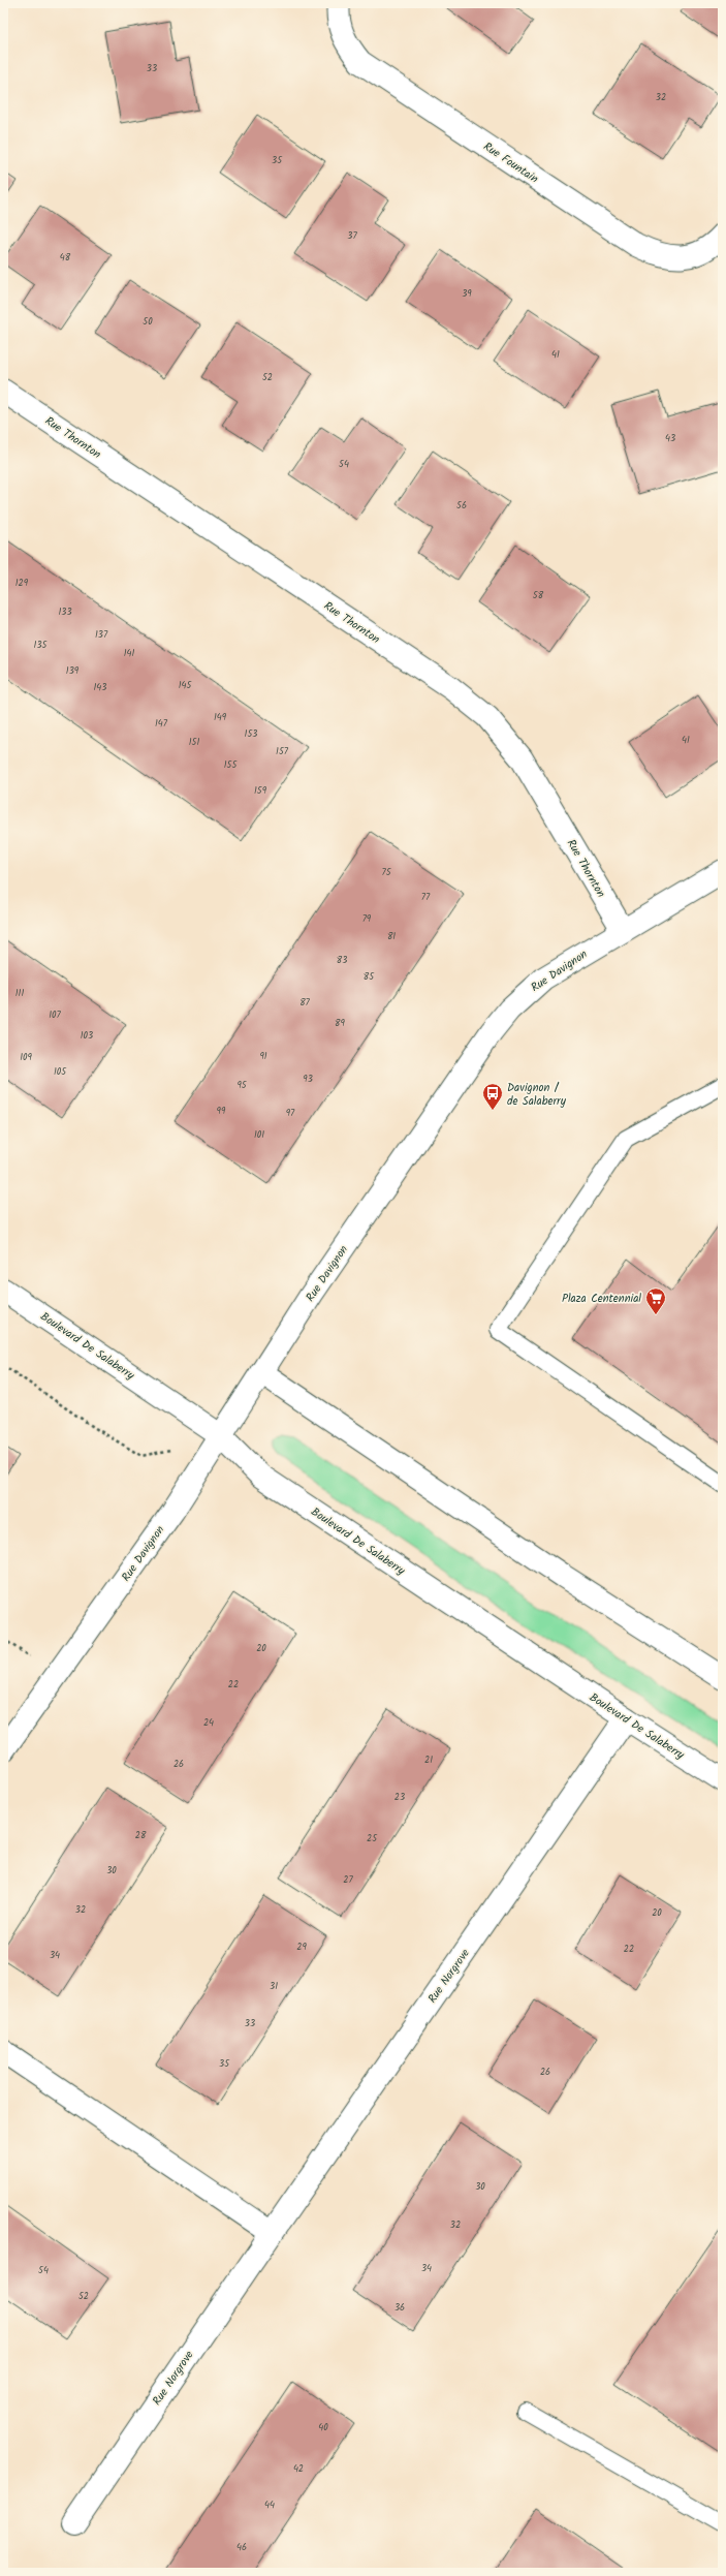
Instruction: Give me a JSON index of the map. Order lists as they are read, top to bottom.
{
  "streets": {
    "street": [
      "Rue Fountain",
      "Rue Thornton",
      "Rue Davignon",
      "Boulevard De Salaberry",
      "Rue Norgrove"
    ]
  },
  "crossings": [
    ["Rue Thornton", "Rue Davignon"],
    ["Rue Davignon", "Boulevard De Salaberry"],
    ["Boulevard De Salaberry", "Rue Norgrove"]
  ],
  "places": {
    "bus stop": ["Davignon / de Salaberry"],
    "supermarket": ["Plaza Centennial"]
  },
  "house_numbers": [
    "33",
    "32",
    "35",
    "37",
    "48",
    "39",
    "50",
    "41",
    "52",
    "43",
    "54",
    "56",
    "129",
    "58",
    "133",
    "137",
    "135",
    "141",
    "139",
    "145",
    "143",
    "149",
    "147",
    "153",
    "41",
    "151",
    "157",
    "155",
    "159",
    "75",
    "77",
    "79",
    "81",
    "83",
    "85",
    "111",
    "87",
    "107",
    "89",
    "103",
    "91",
    "109",
    "105",
    "93",
    "95",
    "99",
    "97",
    "101",
    "20",
    "22",
    "24",
    "21",
    "26",
    "23",
    "28",
    "25",
    "30",
    "27",
    "32",
    "20",
    "29",
    "22",
    "34",
    "31",
    "33",
    "35",
    "26",
    "30",
    "32",
    "34",
    "54",
    "52",
    "36",
    "40",
    "42",
    "44",
    "46"
  ]
}
